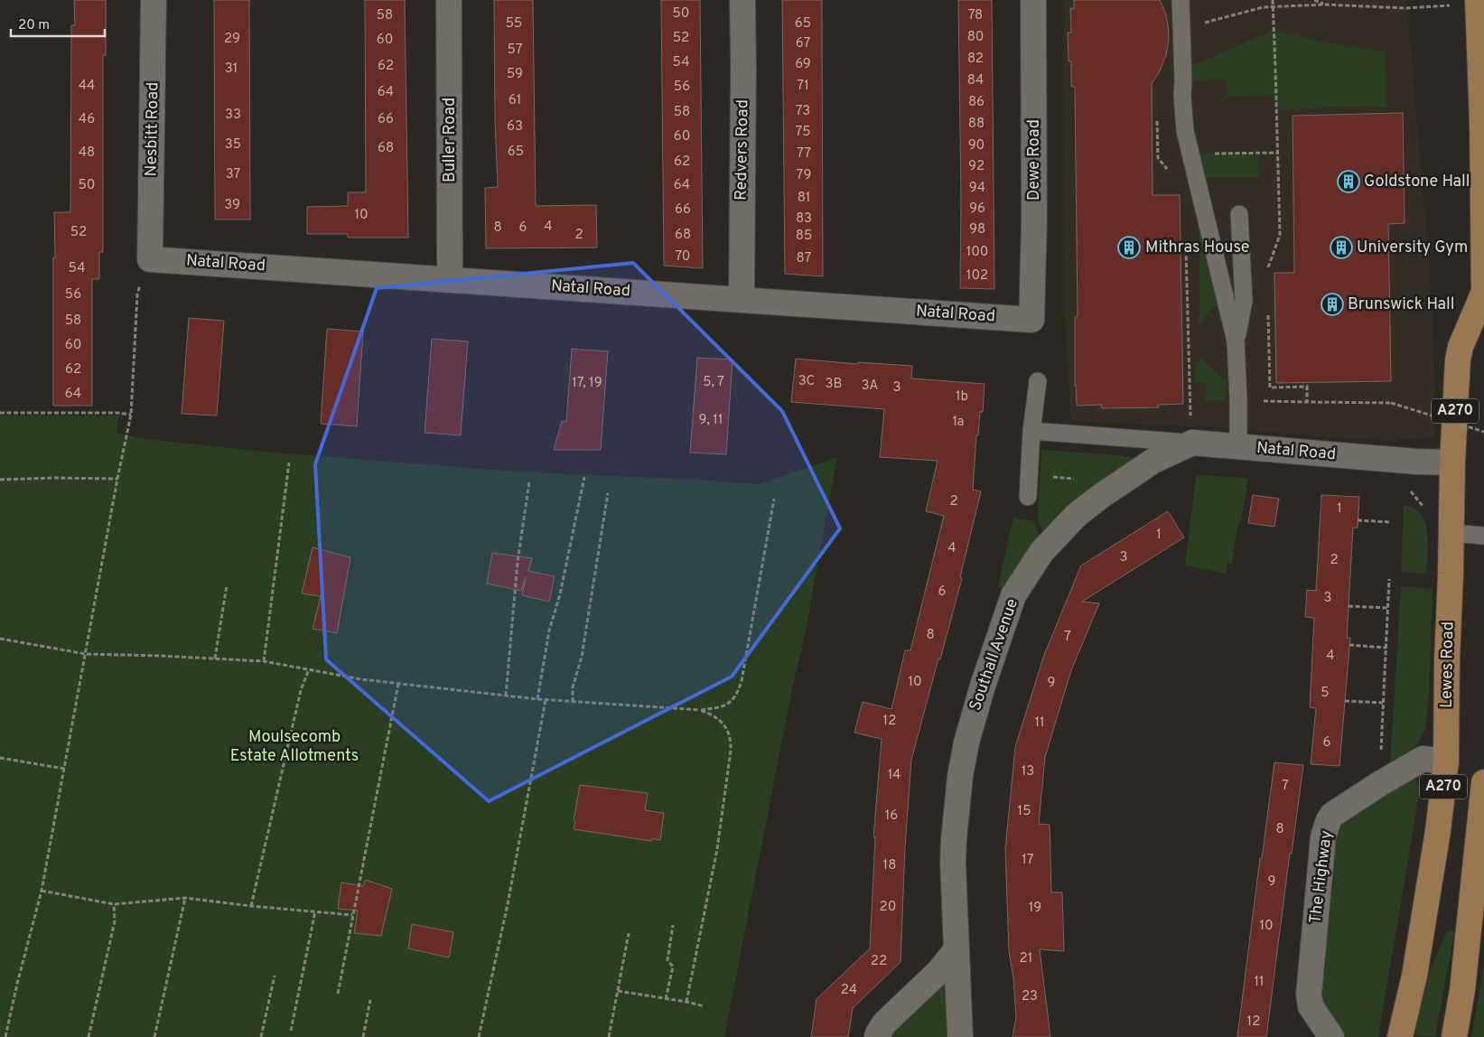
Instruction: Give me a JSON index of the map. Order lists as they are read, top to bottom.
{
  "streets": {
    "main road": ["A270", "Lewes Road"],
    "street": [
      "Nesbitt Road",
      "Buller Road",
      "Redvers Road",
      "Dewe Road",
      "Natal Road",
      "Southall Avenue",
      "The Highway"
    ]
  },
  "crossings": [
    ["Nesbitt Road", "Natal Road"],
    ["Buller Road", "Natal Road"],
    ["Redvers Road", "Natal Road"],
    ["Dewe Road", "Natal Road"],
    ["Natal Road", "Southall Avenue"],
    ["Natal Road", "Lewes Road"],
    ["Lewes Road", "The Highway"]
  ],
  "parks": ["Moulsecomb Estate Allotments"],
  "places": {
    "building": [
      "Goldstone Hall",
      "Mithras House",
      "University Gym",
      "Brunswick Hall"
    ]
  },
  "house_numbers": [
    "50",
    "58",
    "78",
    "55",
    "65",
    "80",
    "52",
    "29",
    "60",
    "67",
    "57",
    "82",
    "54",
    "69",
    "62",
    "31",
    "59",
    "84",
    "44",
    "71",
    "56",
    "64",
    "61",
    "86",
    "73",
    "58",
    "33",
    "46",
    "66",
    "88",
    "63",
    "75",
    "60",
    "35",
    "90",
    "68",
    "65",
    "48",
    "77",
    "62",
    "92",
    "37",
    "79",
    "50",
    "64",
    "94",
    "81",
    "39",
    "96",
    "66",
    "10",
    "83",
    "4",
    "8",
    "6",
    "98",
    "52",
    "2",
    "68",
    "85",
    "100",
    "70",
    "87",
    "54",
    "102",
    "56",
    "58",
    "60",
    "62",
    "3C",
    "5, 7",
    "17, 19",
    "3B",
    "3A",
    "3",
    "64",
    "1b",
    "9, 11",
    "1a",
    "2",
    "1",
    "1",
    "4",
    "3",
    "2",
    "6",
    "3",
    "8",
    "7",
    "4",
    "10",
    "9",
    "5",
    "12",
    "11",
    "6",
    "13",
    "14",
    "7",
    "15",
    "16",
    "8",
    "17",
    "18",
    "9",
    "20",
    "19",
    "10",
    "21",
    "22",
    "11",
    "24",
    "23",
    "12"
  ],
  "scale_bar": "20 m"
}
